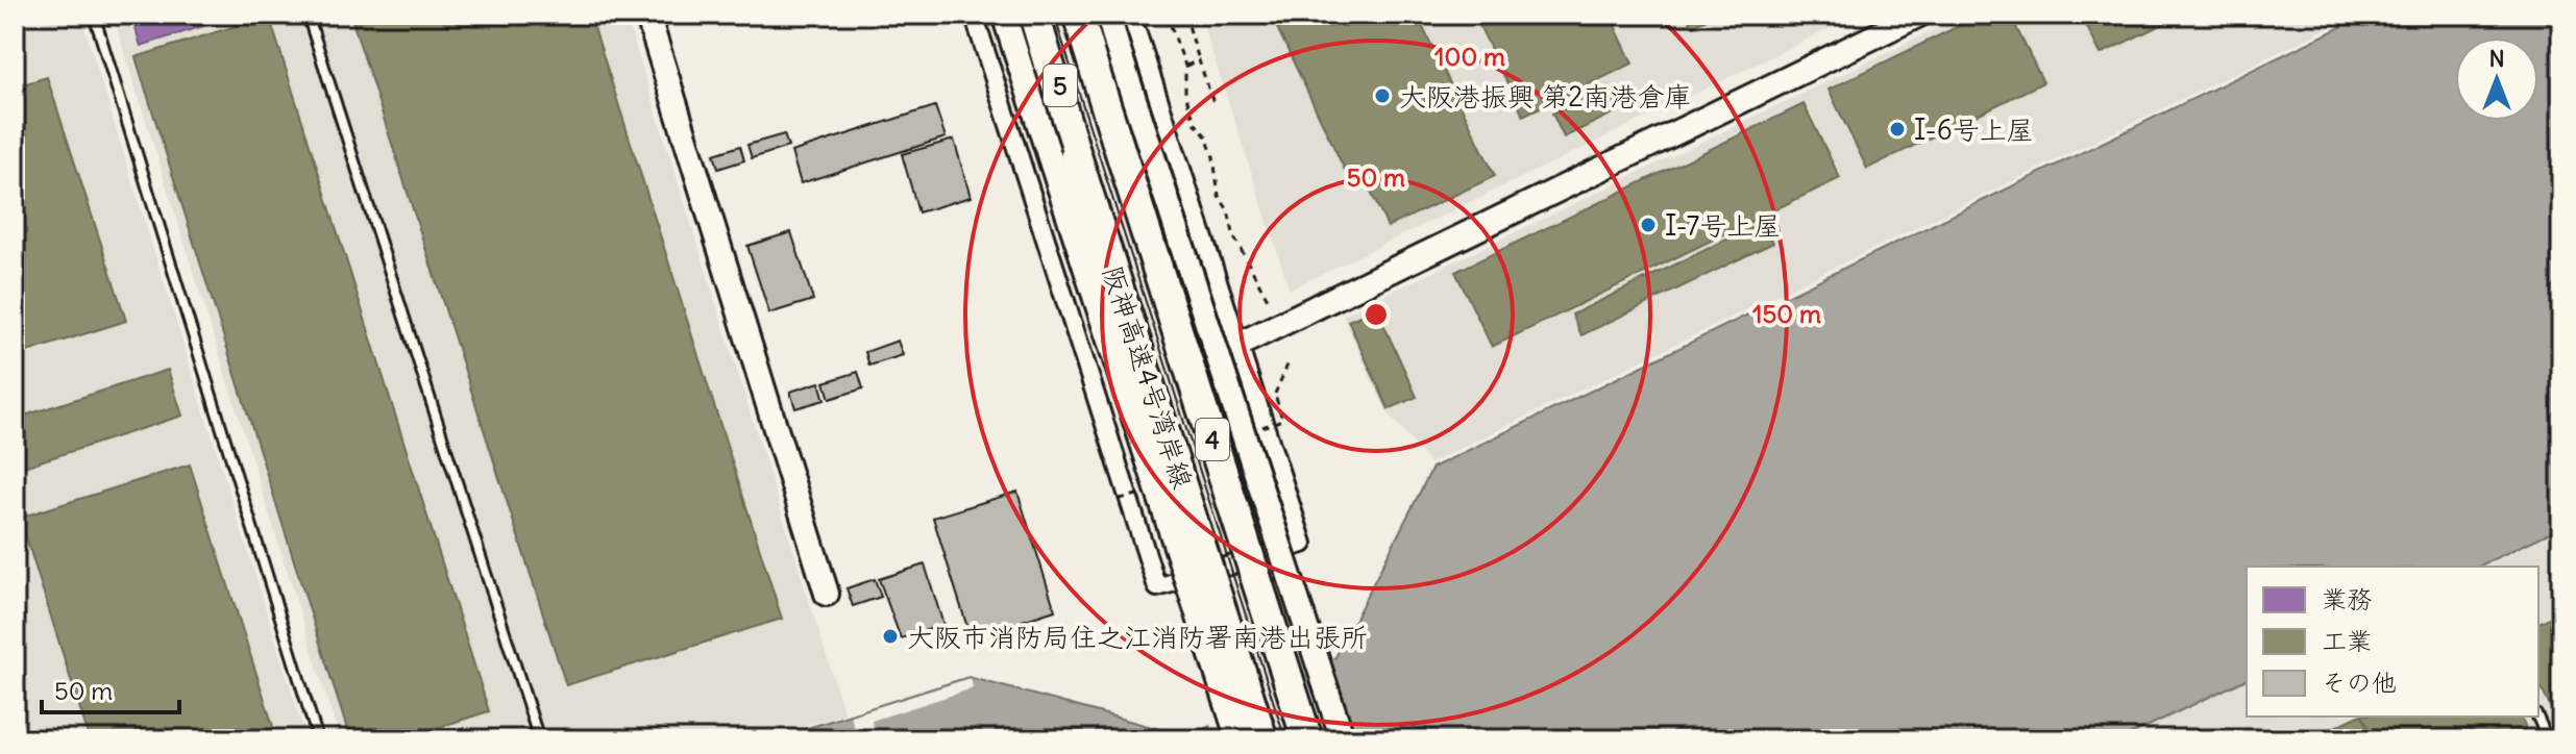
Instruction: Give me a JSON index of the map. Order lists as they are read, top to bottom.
{
  "streets": {
    "highway": ["5", "阪神高速4号湾岸線", "4"]
  },
  "crossings": [
    ["5", "阪神高速4号湾岸線"]
  ],
  "places": [
    "大阪港振興 第2南港倉庫",
    "I-6号上屋",
    "I-7号上屋",
    "大阪市消防局住之江消防署南港出張所"
  ],
  "legend": ["業務", "工業", "その他"],
  "scale_bar": "50 m",
  "north": "top",
  "rings": ["100 m", "50 m", "150 m"]
}
